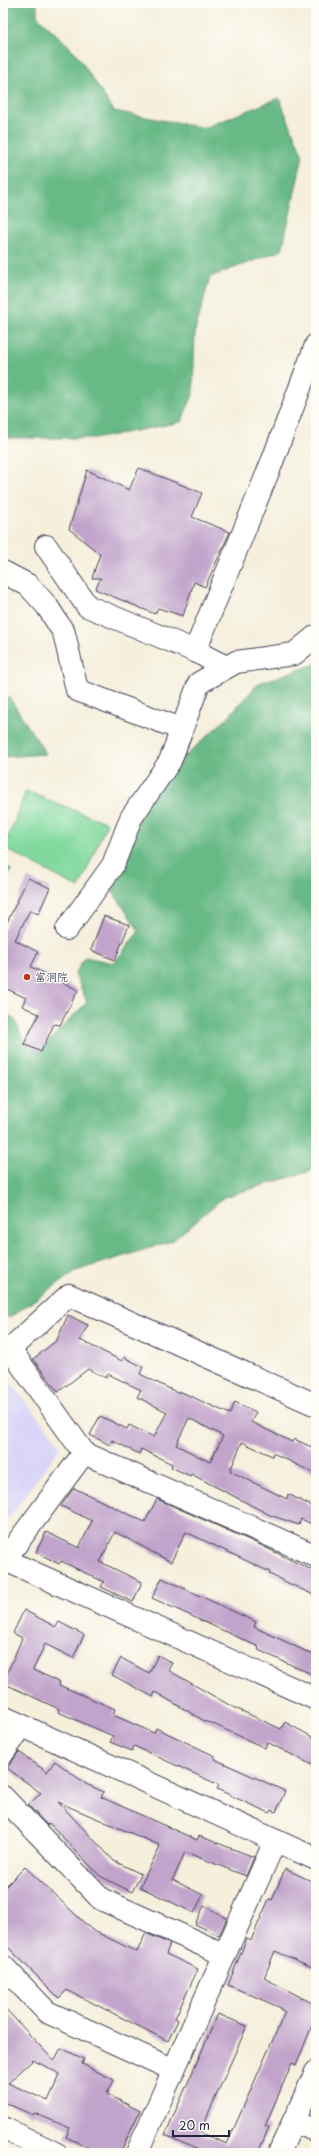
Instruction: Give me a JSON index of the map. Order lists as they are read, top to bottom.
{
  "places": ["富洞院"],
  "scale_bar": "20 m"
}
